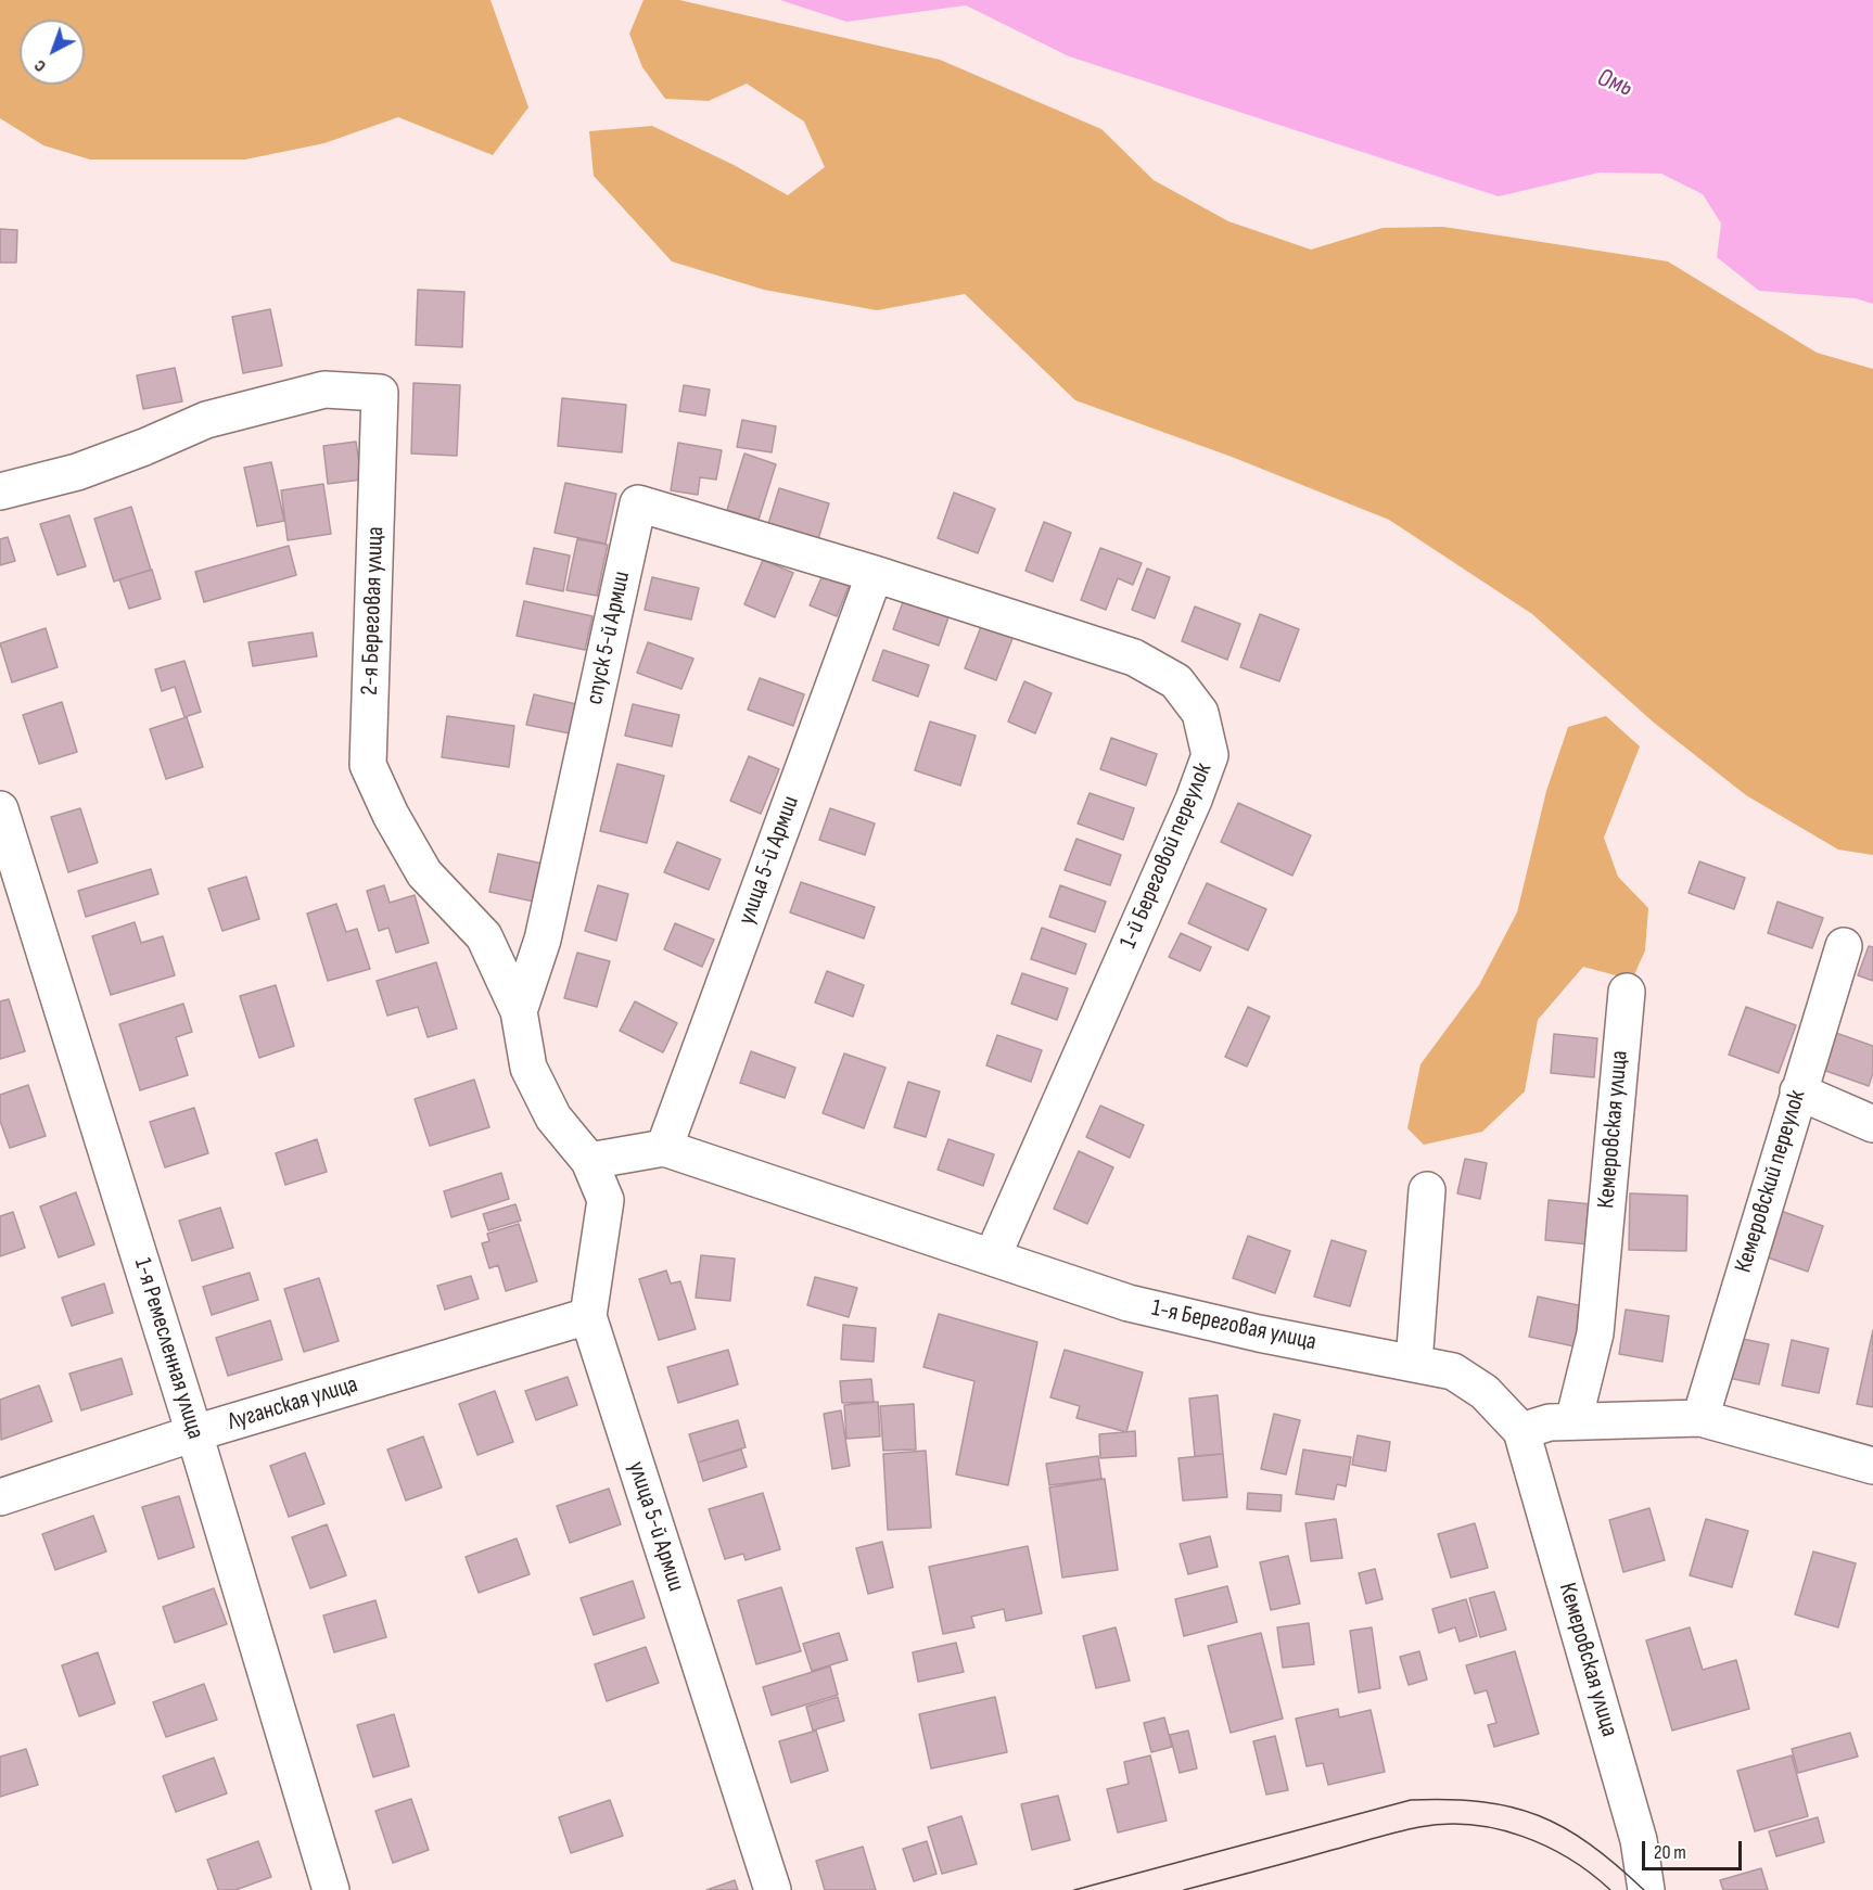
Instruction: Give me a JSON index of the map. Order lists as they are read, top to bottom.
{
  "streets": {
    "street": [
      "2-я Береговая улица",
      "спуск 5-й Армии",
      "1-й Береговой переулок",
      "улица 5-й Армии",
      "Кемеровская улица",
      "Кемеровский переулок",
      "1-я Береговая улица",
      "1-я Ремесленная улица",
      "Луганская улица"
    ]
  },
  "crossings": [
    ["2-я Береговая улица", "спуск 5-й Армии"],
    ["2-я Береговая улица", "улица 5-й Армии"],
    ["2-я Береговая улица", "1-я Береговая улица"],
    ["спуск 5-й Армии", "1-й Береговой переулок"],
    ["спуск 5-й Армии", "улица 5-й Армии"],
    ["1-й Береговой переулок", "улица 5-й Армии"],
    ["1-й Береговой переулок", "1-я Береговая улица"],
    ["улица 5-й Армии", "1-я Береговая улица"],
    ["улица 5-й Армии", "Луганская улица"],
    ["Кемеровская улица", "1-я Береговая улица"],
    ["1-я Ремесленная улица", "Луганская улица"]
  ],
  "water": ["Омь"],
  "scale_bar": "20 m",
  "north": "bottom left"
}
